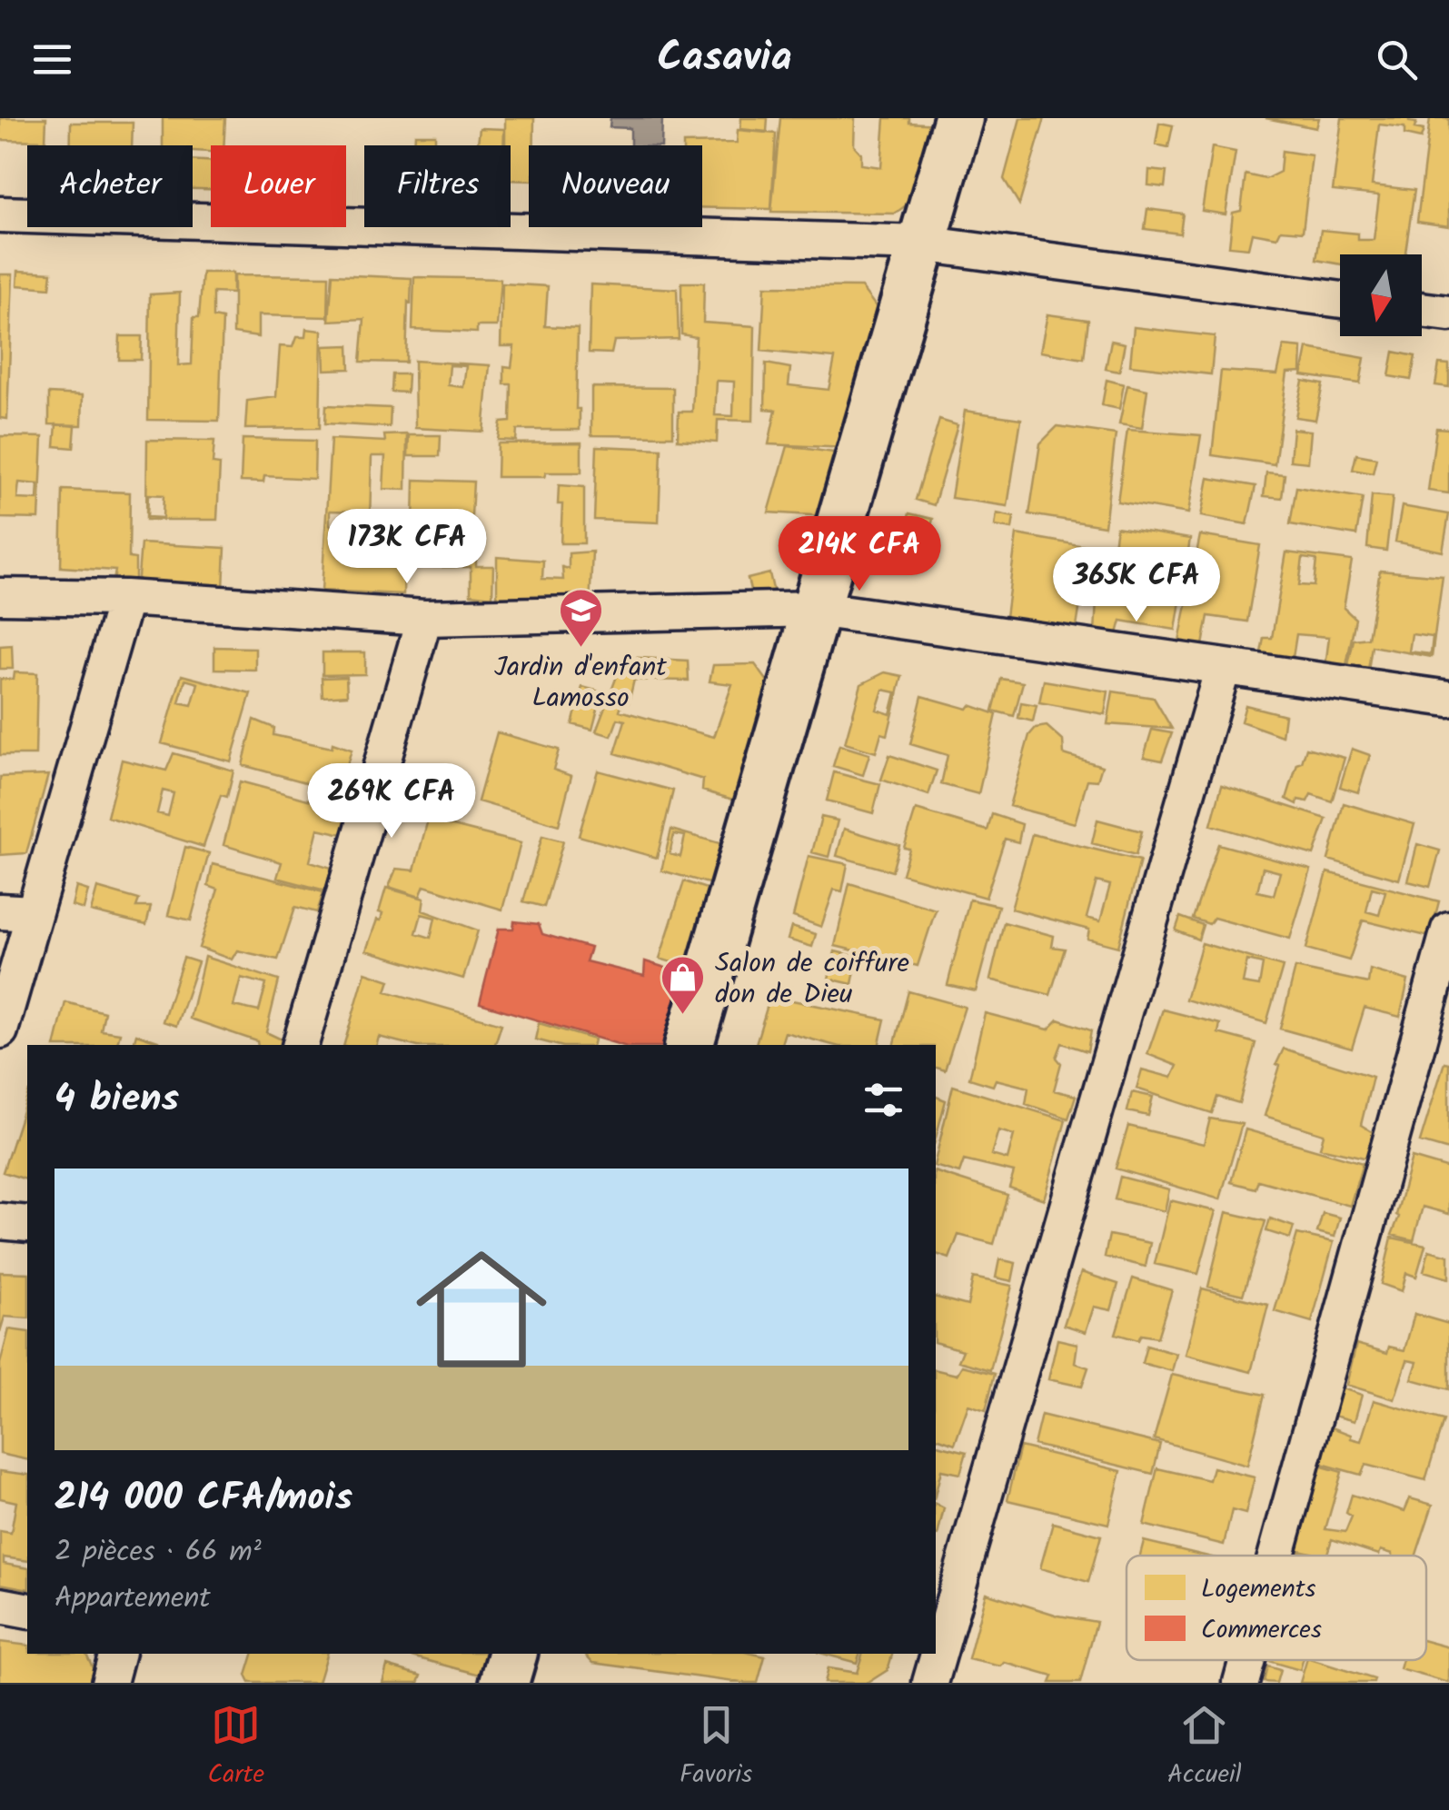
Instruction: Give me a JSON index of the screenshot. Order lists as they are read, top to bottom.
{
  "places": {
    "school or university": ["Jardin d'enfant Lamosso"],
    "shop": ["Salon de coiffure don de Dieu"]
  },
  "legend": ["Logements", "Commerces"],
  "north": "bottom",
  "page": {
    "header": "Casavia",
    "chip": [
      "Acheter",
      "Louer",
      "Filtres",
      "Nouveau"
    ],
    "price": [
      "173K CFA",
      "214K CFA",
      "365K CFA",
      "269K CFA"
    ],
    "heading": "4 biens",
    "list": [
      {
        "name": "214 000 CFA/mois",
        "note": "2 pièces · 66 m² · Appartement"
      }
    ],
    "tabs": ["Carte", "Favoris", "Accueil"]
  }
}
